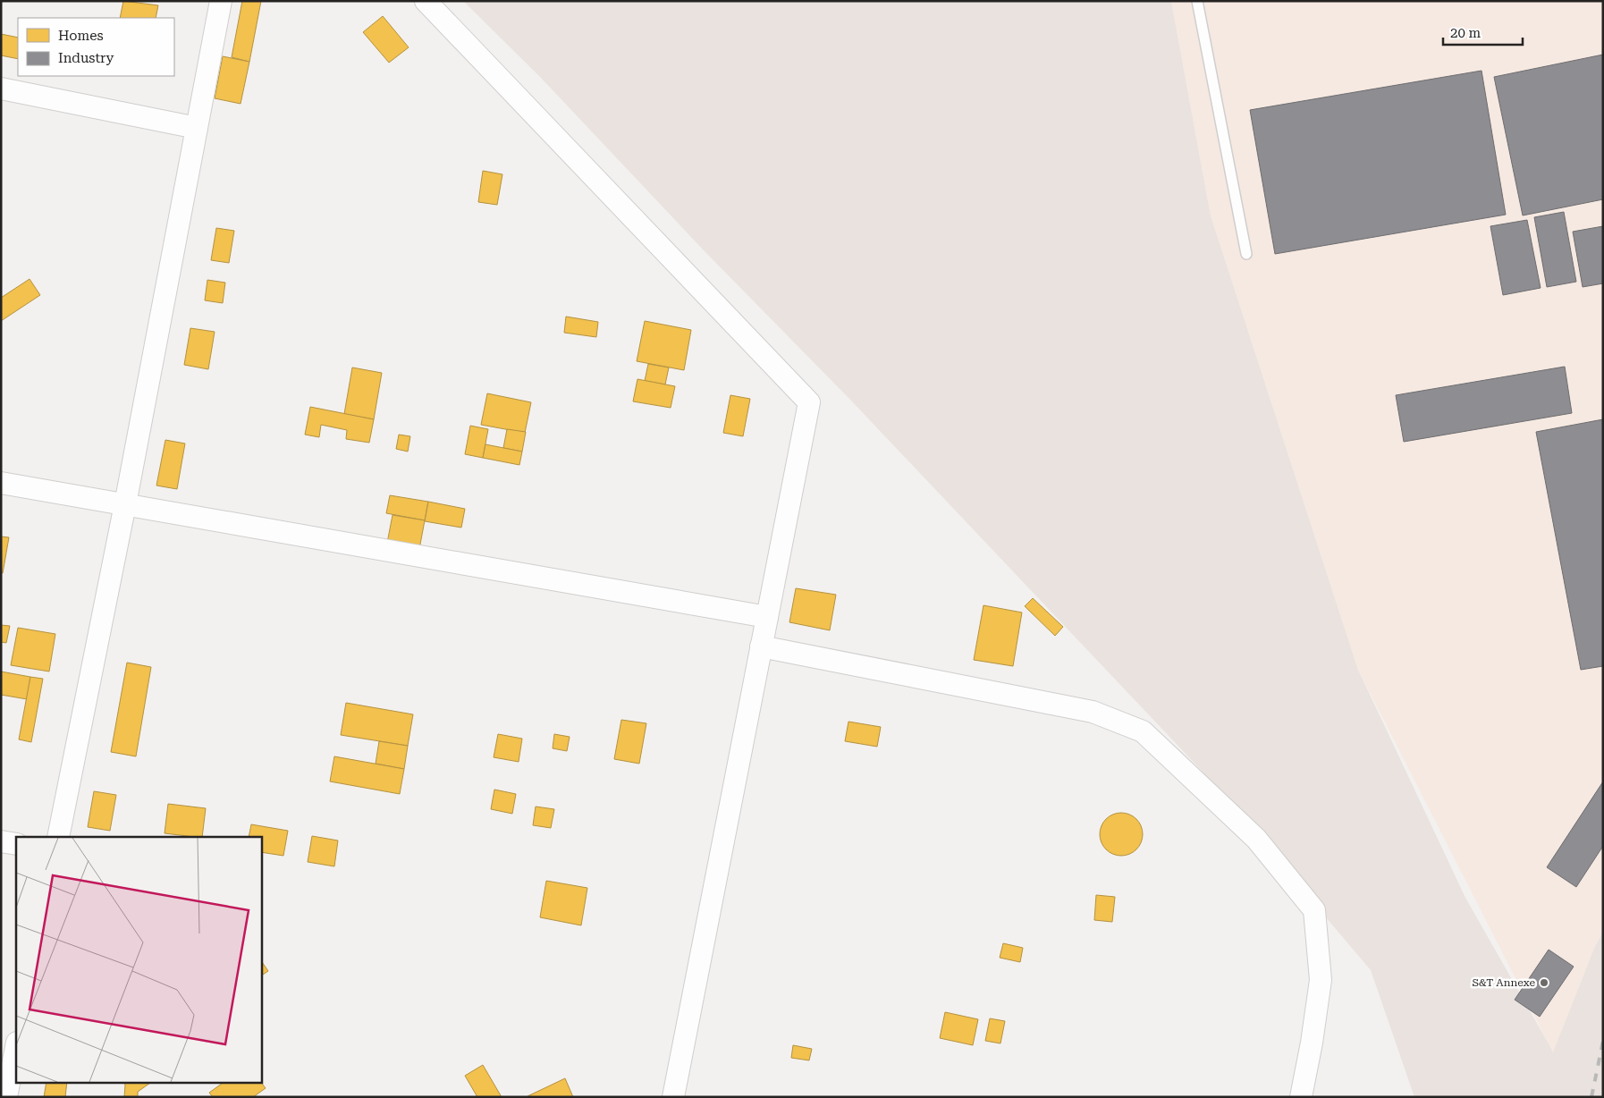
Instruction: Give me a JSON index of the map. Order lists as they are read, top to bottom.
{
  "places": ["S&T Annexe"],
  "legend": ["Homes", "Industry"],
  "scale_bar": "20 m"
}
